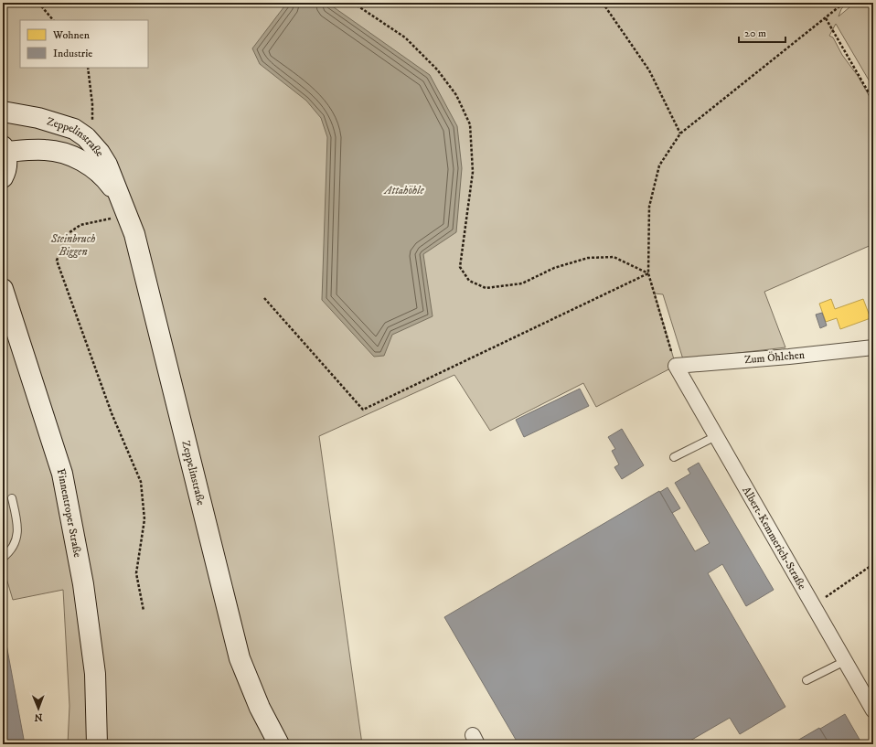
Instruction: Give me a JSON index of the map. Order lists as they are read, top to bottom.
{
  "streets": {
    "main road": ["Zeppelinstraße", "Finnentroper Straße"],
    "street": ["Zum Öhlchen", "Albert-Kemmerich-Straße"]
  },
  "crossings": [
    ["Zum Öhlchen", "Albert-Kemmerich-Straße"]
  ],
  "parks": ["Attahöhle", "Steinbruch Biggen"],
  "legend": ["Wohnen", "Industrie"],
  "scale_bar": "20 m",
  "north": "bottom"
}
